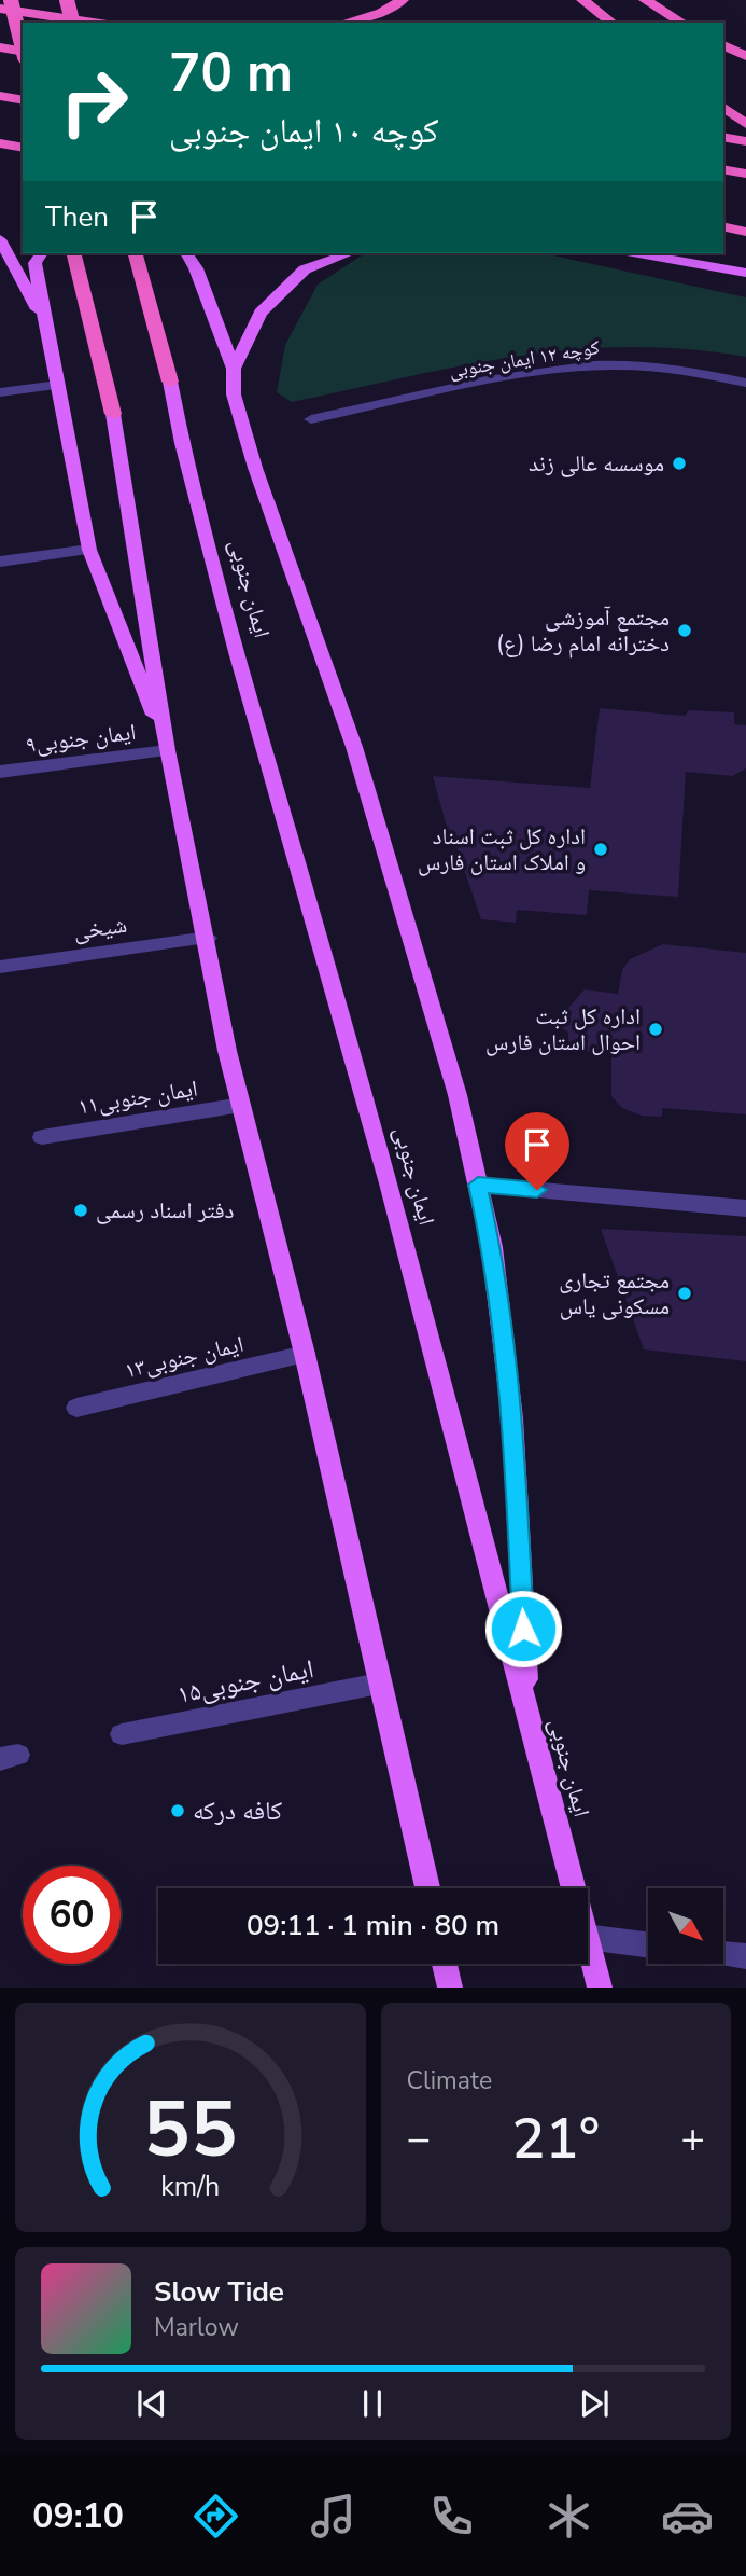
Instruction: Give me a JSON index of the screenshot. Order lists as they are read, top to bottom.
{
  "streets": {
    "main road": ["ایمان جنوبی"],
    "street": [
      "کوچه ۱۲ ایمان جنوبی",
      "ایمان جنوبی۹",
      "شیخی",
      "ایمان جنوبی۱۱",
      "ایمان جنوبی۱۳",
      "ایمان جنوبی۱۵"
    ]
  },
  "places": [
    "موسسه عالی زند",
    "مجتمع آموزشی دخترانه امام رضا (ع)",
    "اداره کل ثبت اسناد و املاک استان فارس",
    "اداره کل ثبت احوال استان فارس",
    "دفتر اسناد رسمی",
    "مجتمع تجاری مسکونی یاس",
    "کافه درکه"
  ],
  "north": "bottom right",
  "page": {
    "turn": ["70 m", "کوچه ۱۰ ایمان جنوبی"],
    "then": "Then",
    "limit": "60",
    "trip": "09:11 · 1 min · 80 m",
    "tile": "Climate",
    "heat": ["−", "21°", "+"],
    "song": ["Slow Tide", "Marlow"],
    "tabs": "09:10",
    "gauge": ["55", "km/h"]
  }
}
